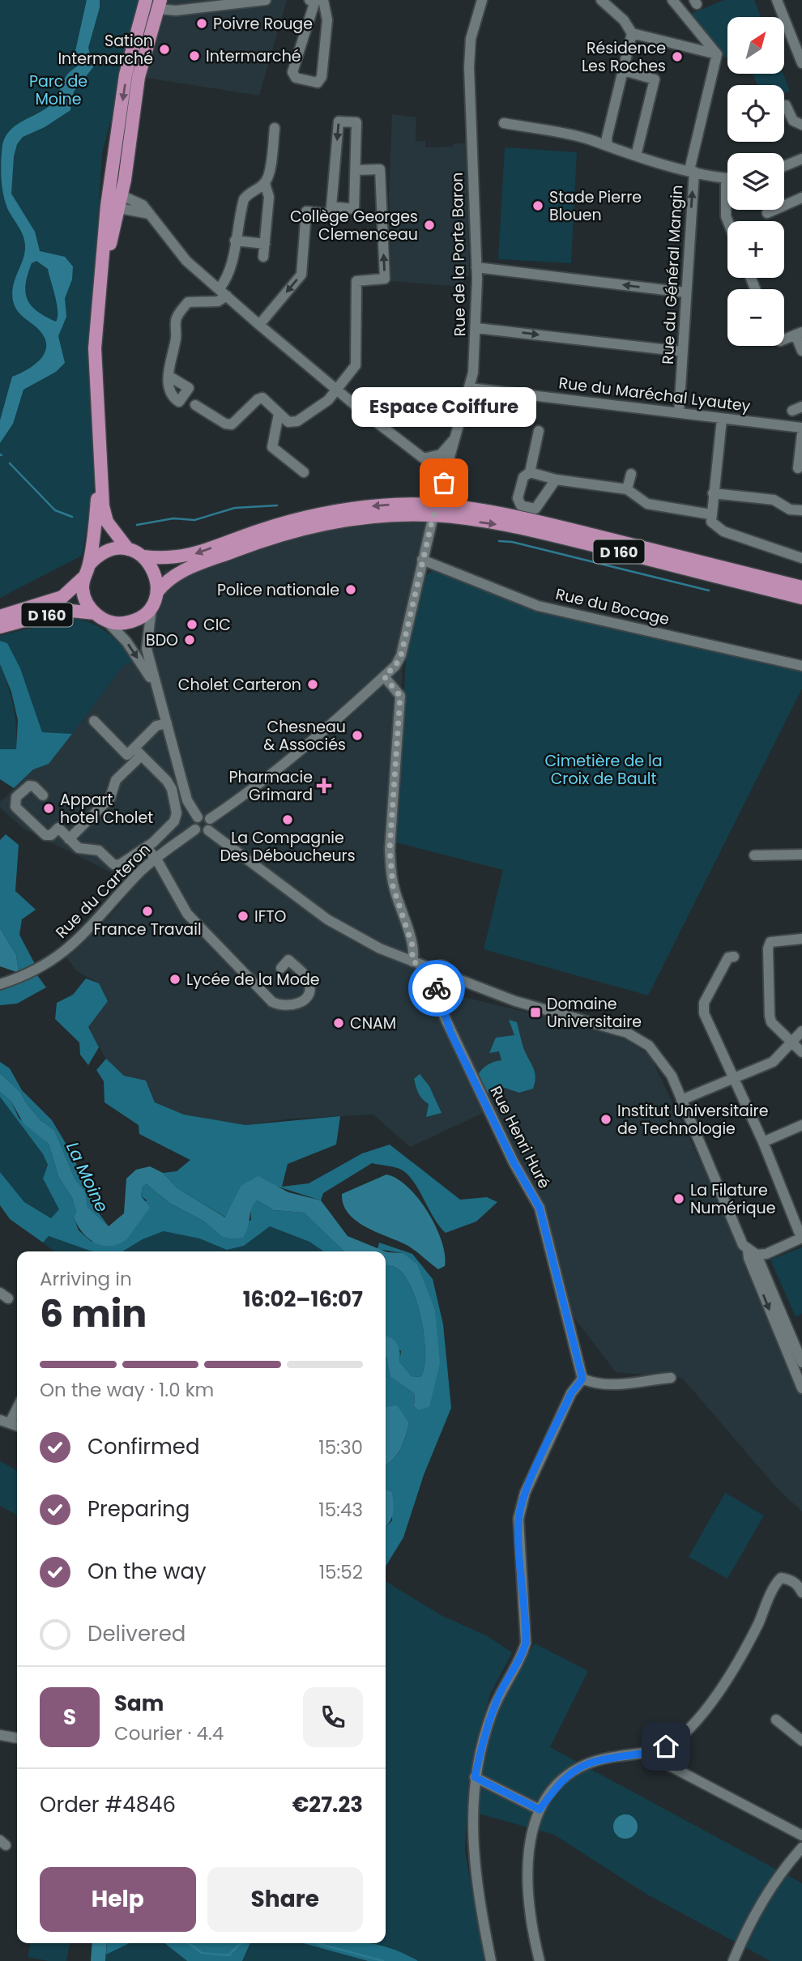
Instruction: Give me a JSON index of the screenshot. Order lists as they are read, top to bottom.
{
  "streets": {
    "main road": ["D 160"],
    "street": [
      "Rue de la Porte Baron",
      "Rue du Général Mangin",
      "Rue du Maréchal Lyautey",
      "Rue du Bocage",
      "Rue du Carteron",
      "Rue Henri Huré"
    ]
  },
  "crossings": [
    ["Rue de la Porte Baron", "Rue du Maréchal Lyautey"],
    ["Rue de la Porte Baron", "D 160"],
    ["Rue de la Porte Baron", "Rue du Bocage"],
    ["Rue du Général Mangin", "Rue du Maréchal Lyautey"]
  ],
  "water": ["La Moine"],
  "parks": ["Parc de Moine", "Cimetière de la Croix de Bault"],
  "places": {
    "other": [
      "Poivre Rouge",
      "Sation Intermarché",
      "Intermarché",
      "Résidence Les Roches",
      "Stade Pierre Blouen",
      "Collège Georges Clemenceau",
      "Espace Coiffure",
      "Police nationale",
      "CIC",
      "BDO",
      "Cholet Carteron",
      "Chesneau & Associés",
      "Appart hotel Cholet",
      "La Compagnie Des Déboucheurs",
      "France Travail",
      "IFTO",
      "Lycée de la Mode",
      "CNAM",
      "Institut Universitaire de Technologie",
      "La Filature Numérique"
    ],
    "health": ["Pharmacie Grimard"],
    "transit": ["Domaine Universitaire"]
  },
  "north": "top right",
  "page": {
    "map_buttons": ["+", "−"],
    "bubble": "Espace Coiffure",
    "heading": ["6 min", "Arriving in", "16:02–16:07"],
    "panel": [
      "Sam",
      "Courier · 4.4",
      "Order #4846",
      "€27.23"
    ],
    "bar": "On the way · 1.0 km",
    "list": [
      ["Confirmed", "15:30"],
      ["Preparing", "15:43"],
      ["On the way", "15:52"],
      "Delivered"
    ],
    "round": "S",
    "buttons": ["Help", "Share"]
  }
}
